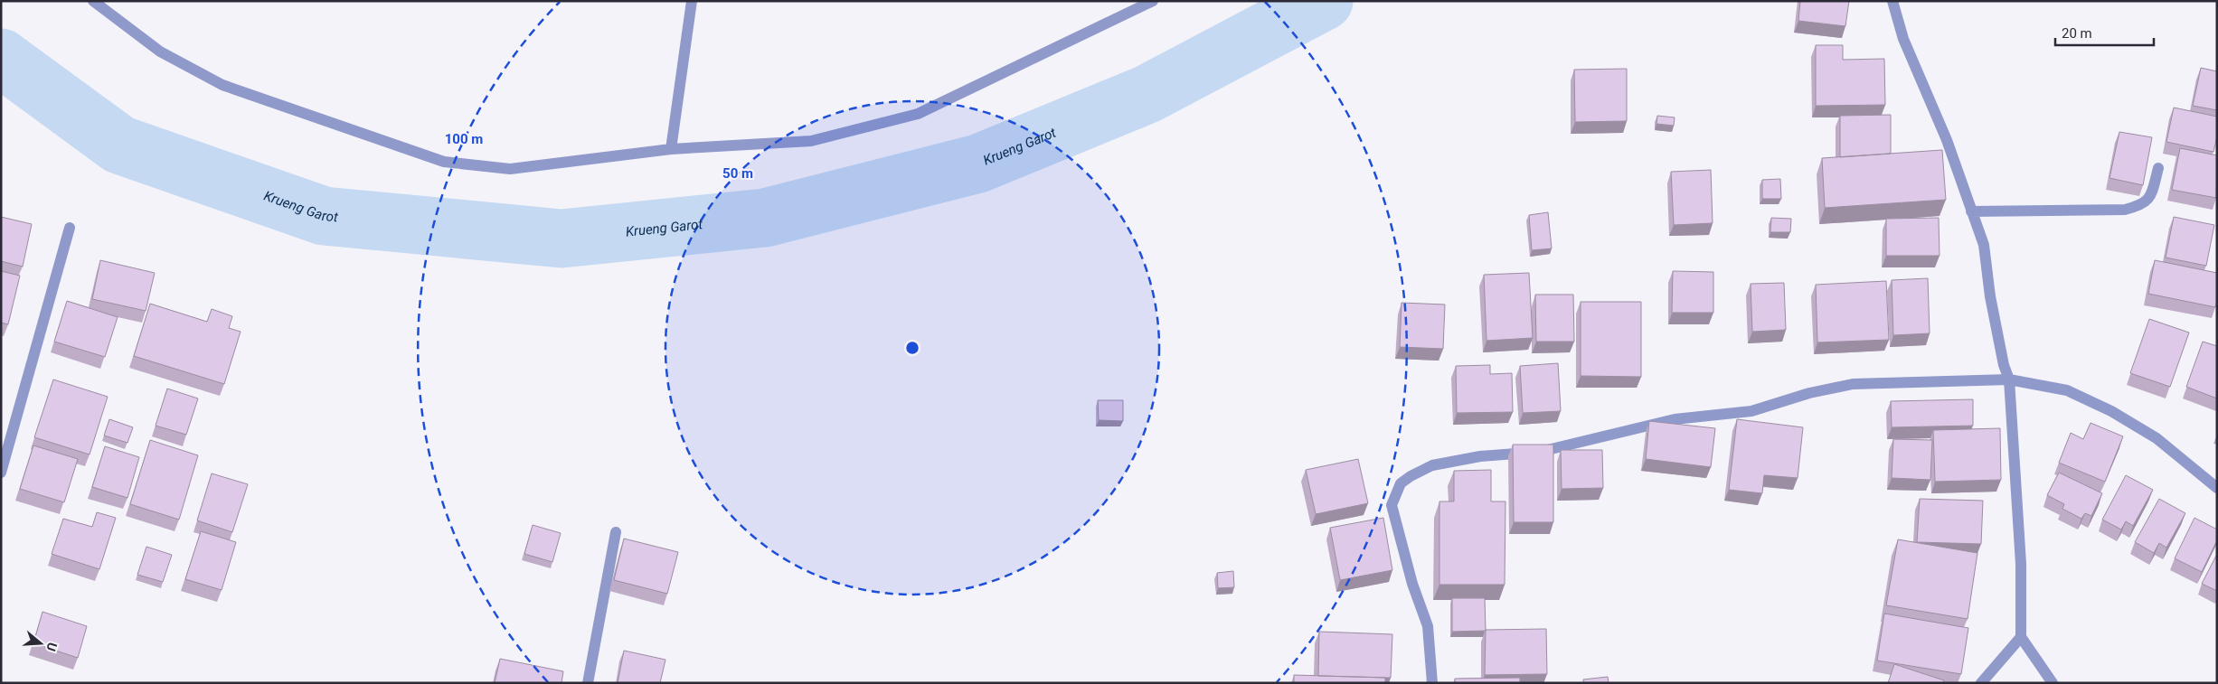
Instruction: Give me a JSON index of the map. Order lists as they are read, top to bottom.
{
  "water": ["Krueng Garot"],
  "scale_bar": "20 m",
  "north": "right",
  "rings": ["100 m", "50 m"]
}
